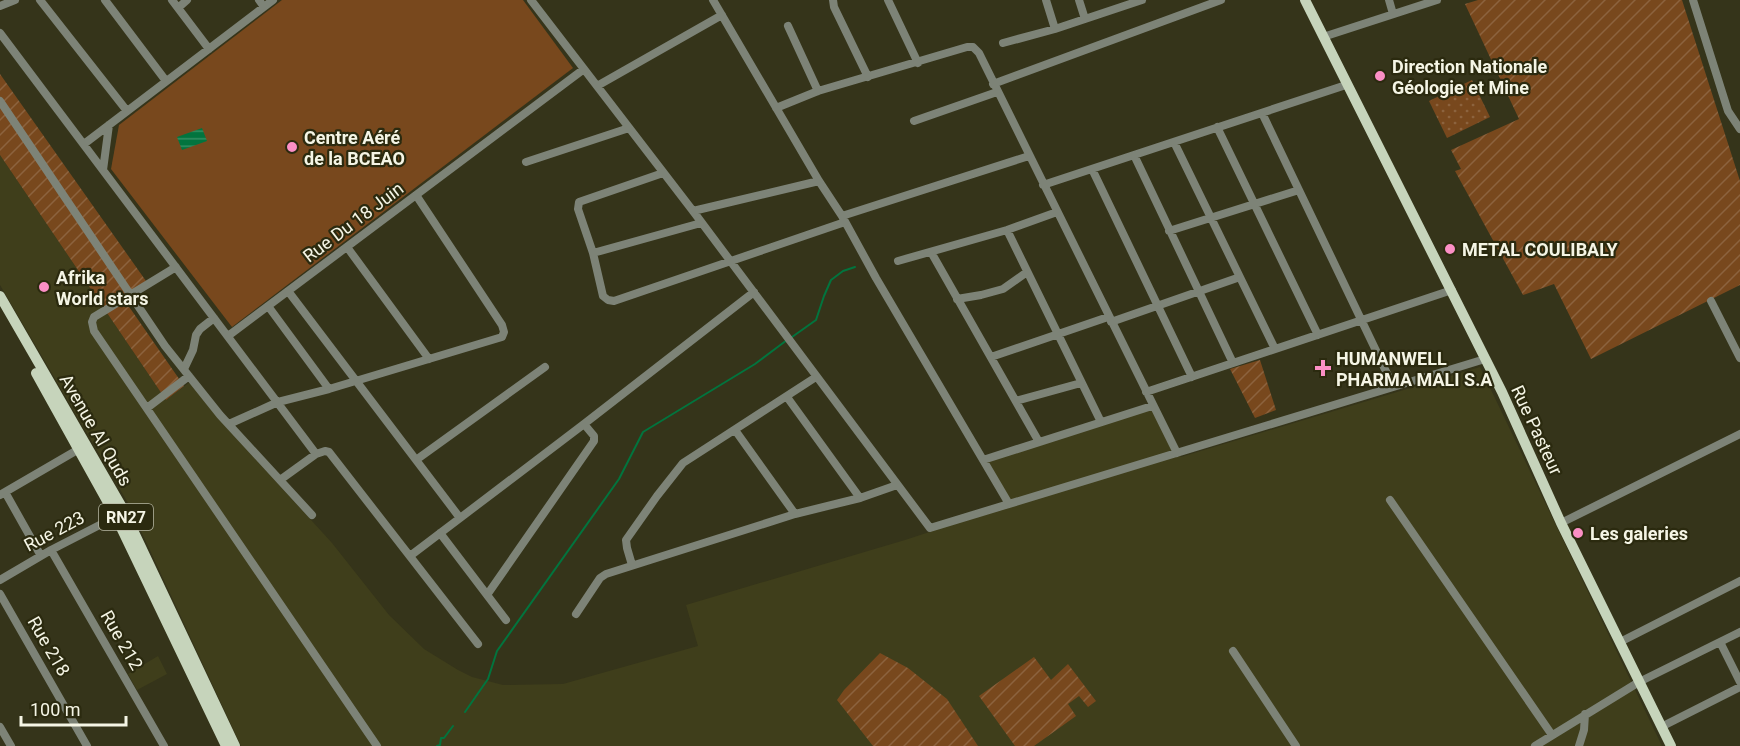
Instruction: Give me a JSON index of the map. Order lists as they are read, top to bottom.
{
  "streets": {
    "main road": ["Avenue Al Quds", "Rue Pasteur", "RN27"],
    "street": [
      "Rue Du 18 Juin",
      "Rue 223",
      "Rue 212",
      "Rue 218"
    ]
  },
  "crossings": [
    ["Avenue Al Quds", "Rue 223"],
    ["Rue 223", "Rue 212"]
  ],
  "places": {
    "other": [
      "Direction Nationale Géologie et Mine",
      "Centre Aéré de la BCEAO",
      "METAL COULIBALY",
      "Afrika World stars",
      "Les galeries"
    ],
    "health": ["HUMANWELL PHARMA MALI S.A"]
  },
  "scale_bar": "100 m"
}
